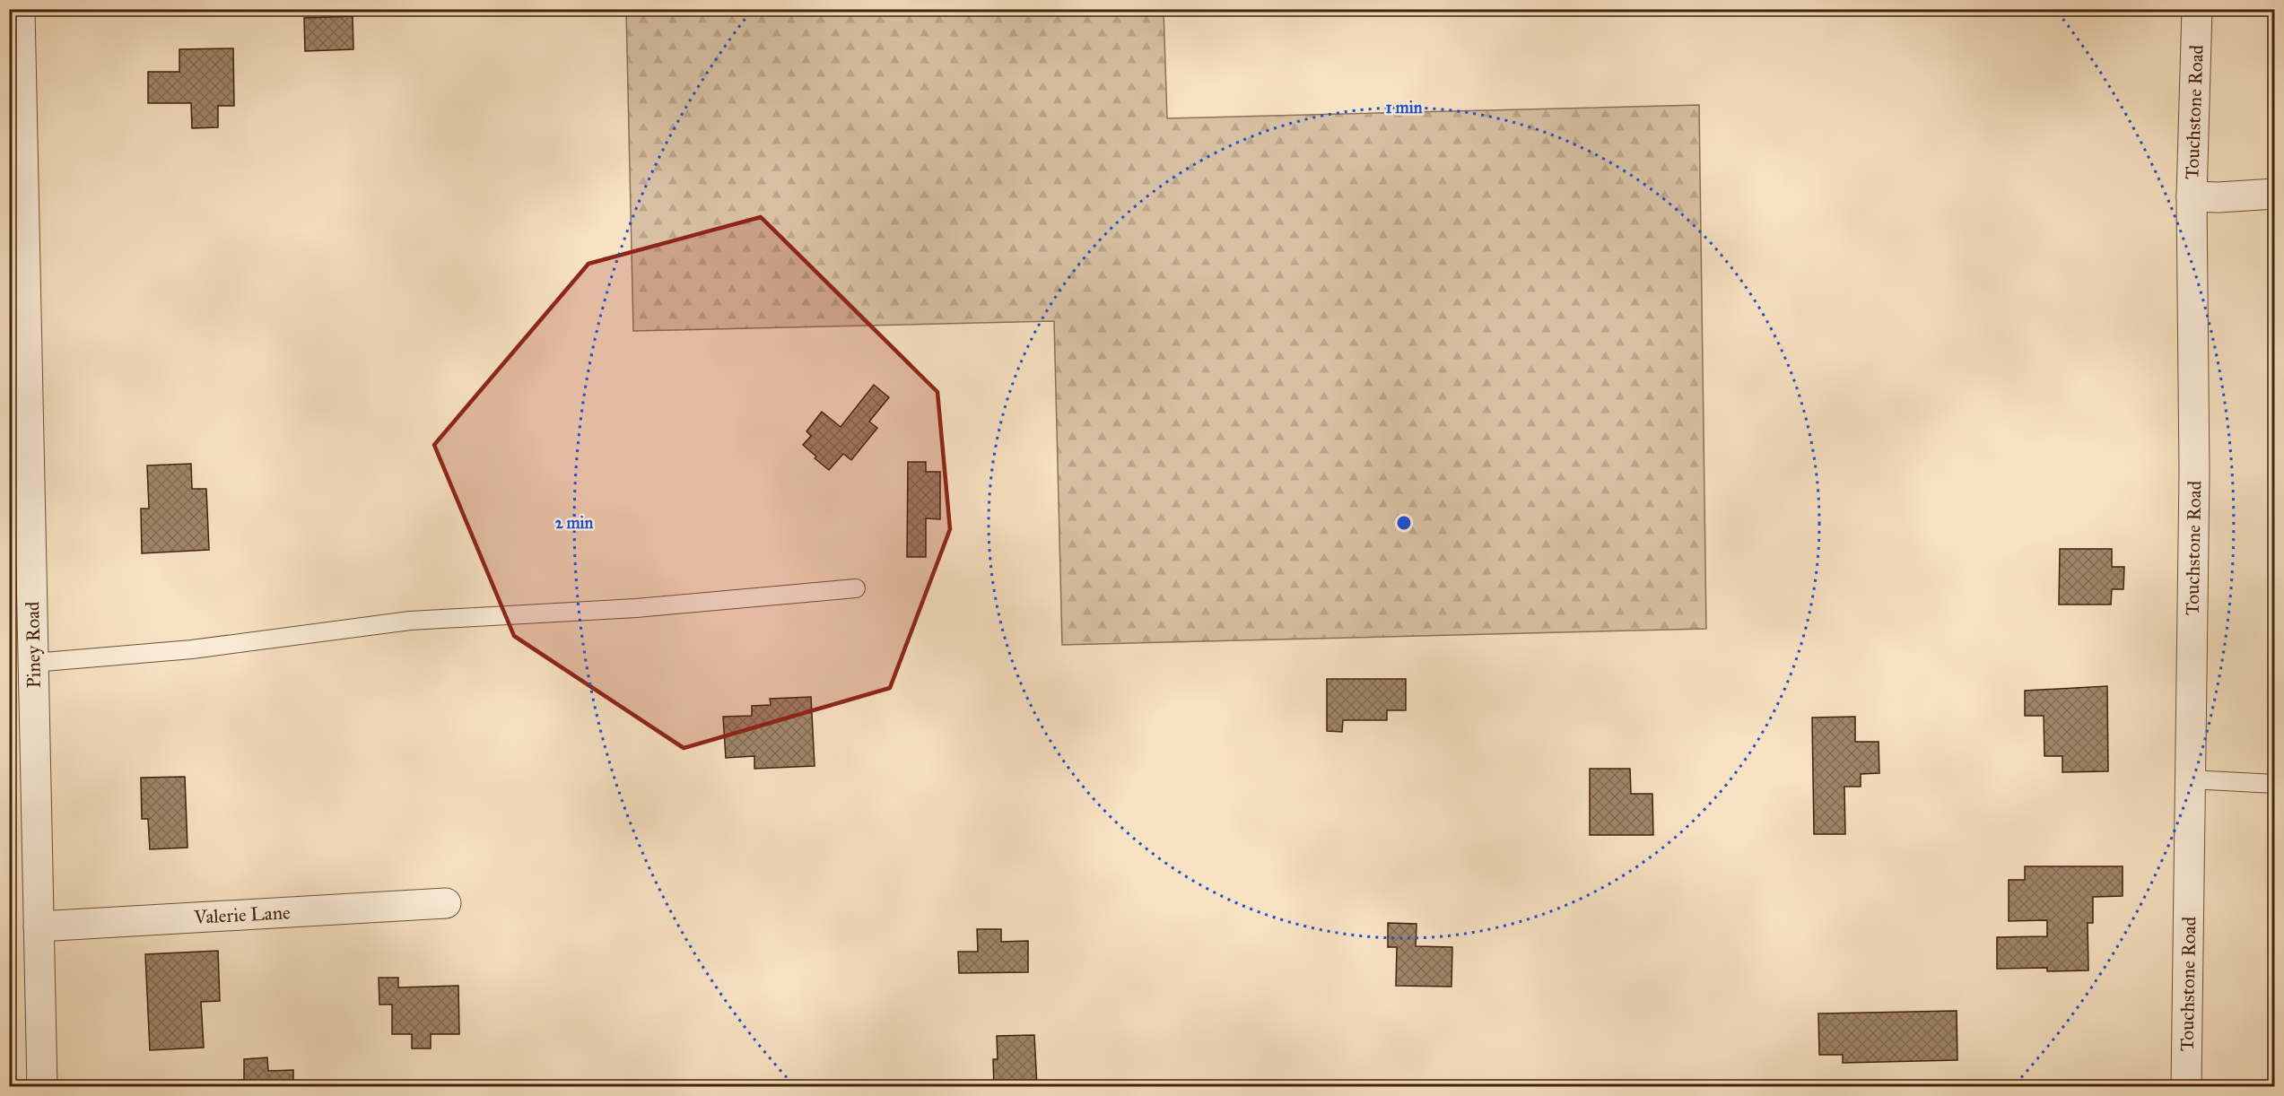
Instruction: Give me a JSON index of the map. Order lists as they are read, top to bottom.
{
  "streets": {
    "street": ["Touchstone Road", "Piney Road", "Valerie Lane"]
  },
  "crossings": [
    ["Piney Road", "Valerie Lane"]
  ],
  "rings": ["1 min", "2 min"]
}
